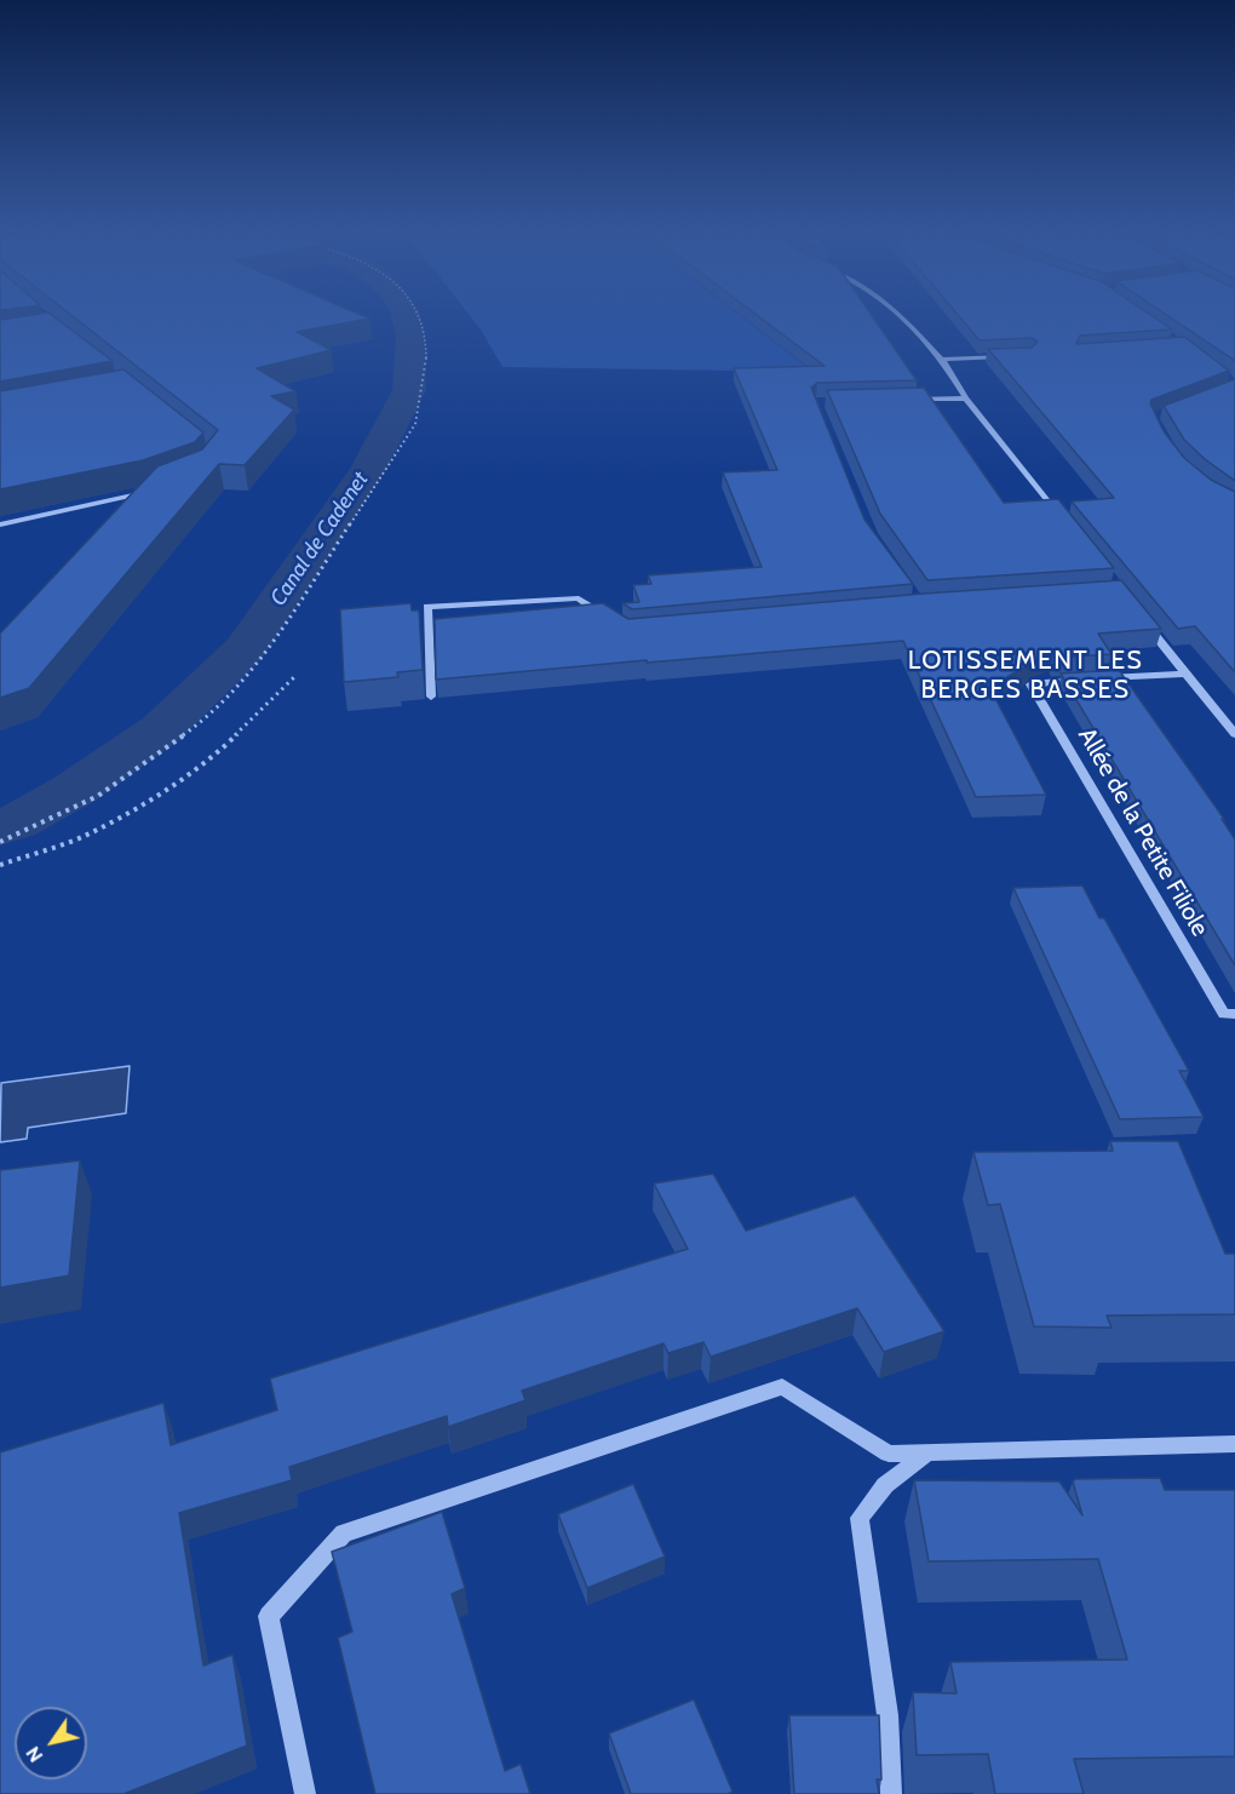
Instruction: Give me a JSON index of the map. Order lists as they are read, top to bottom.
{
  "streets": {
    "street": ["Allée de la Petite Filiole"]
  },
  "districts": ["LOTISSEMENT LES BERGES BASSES"],
  "water": ["Canal de Cadenet"],
  "north": "bottom left"
}
